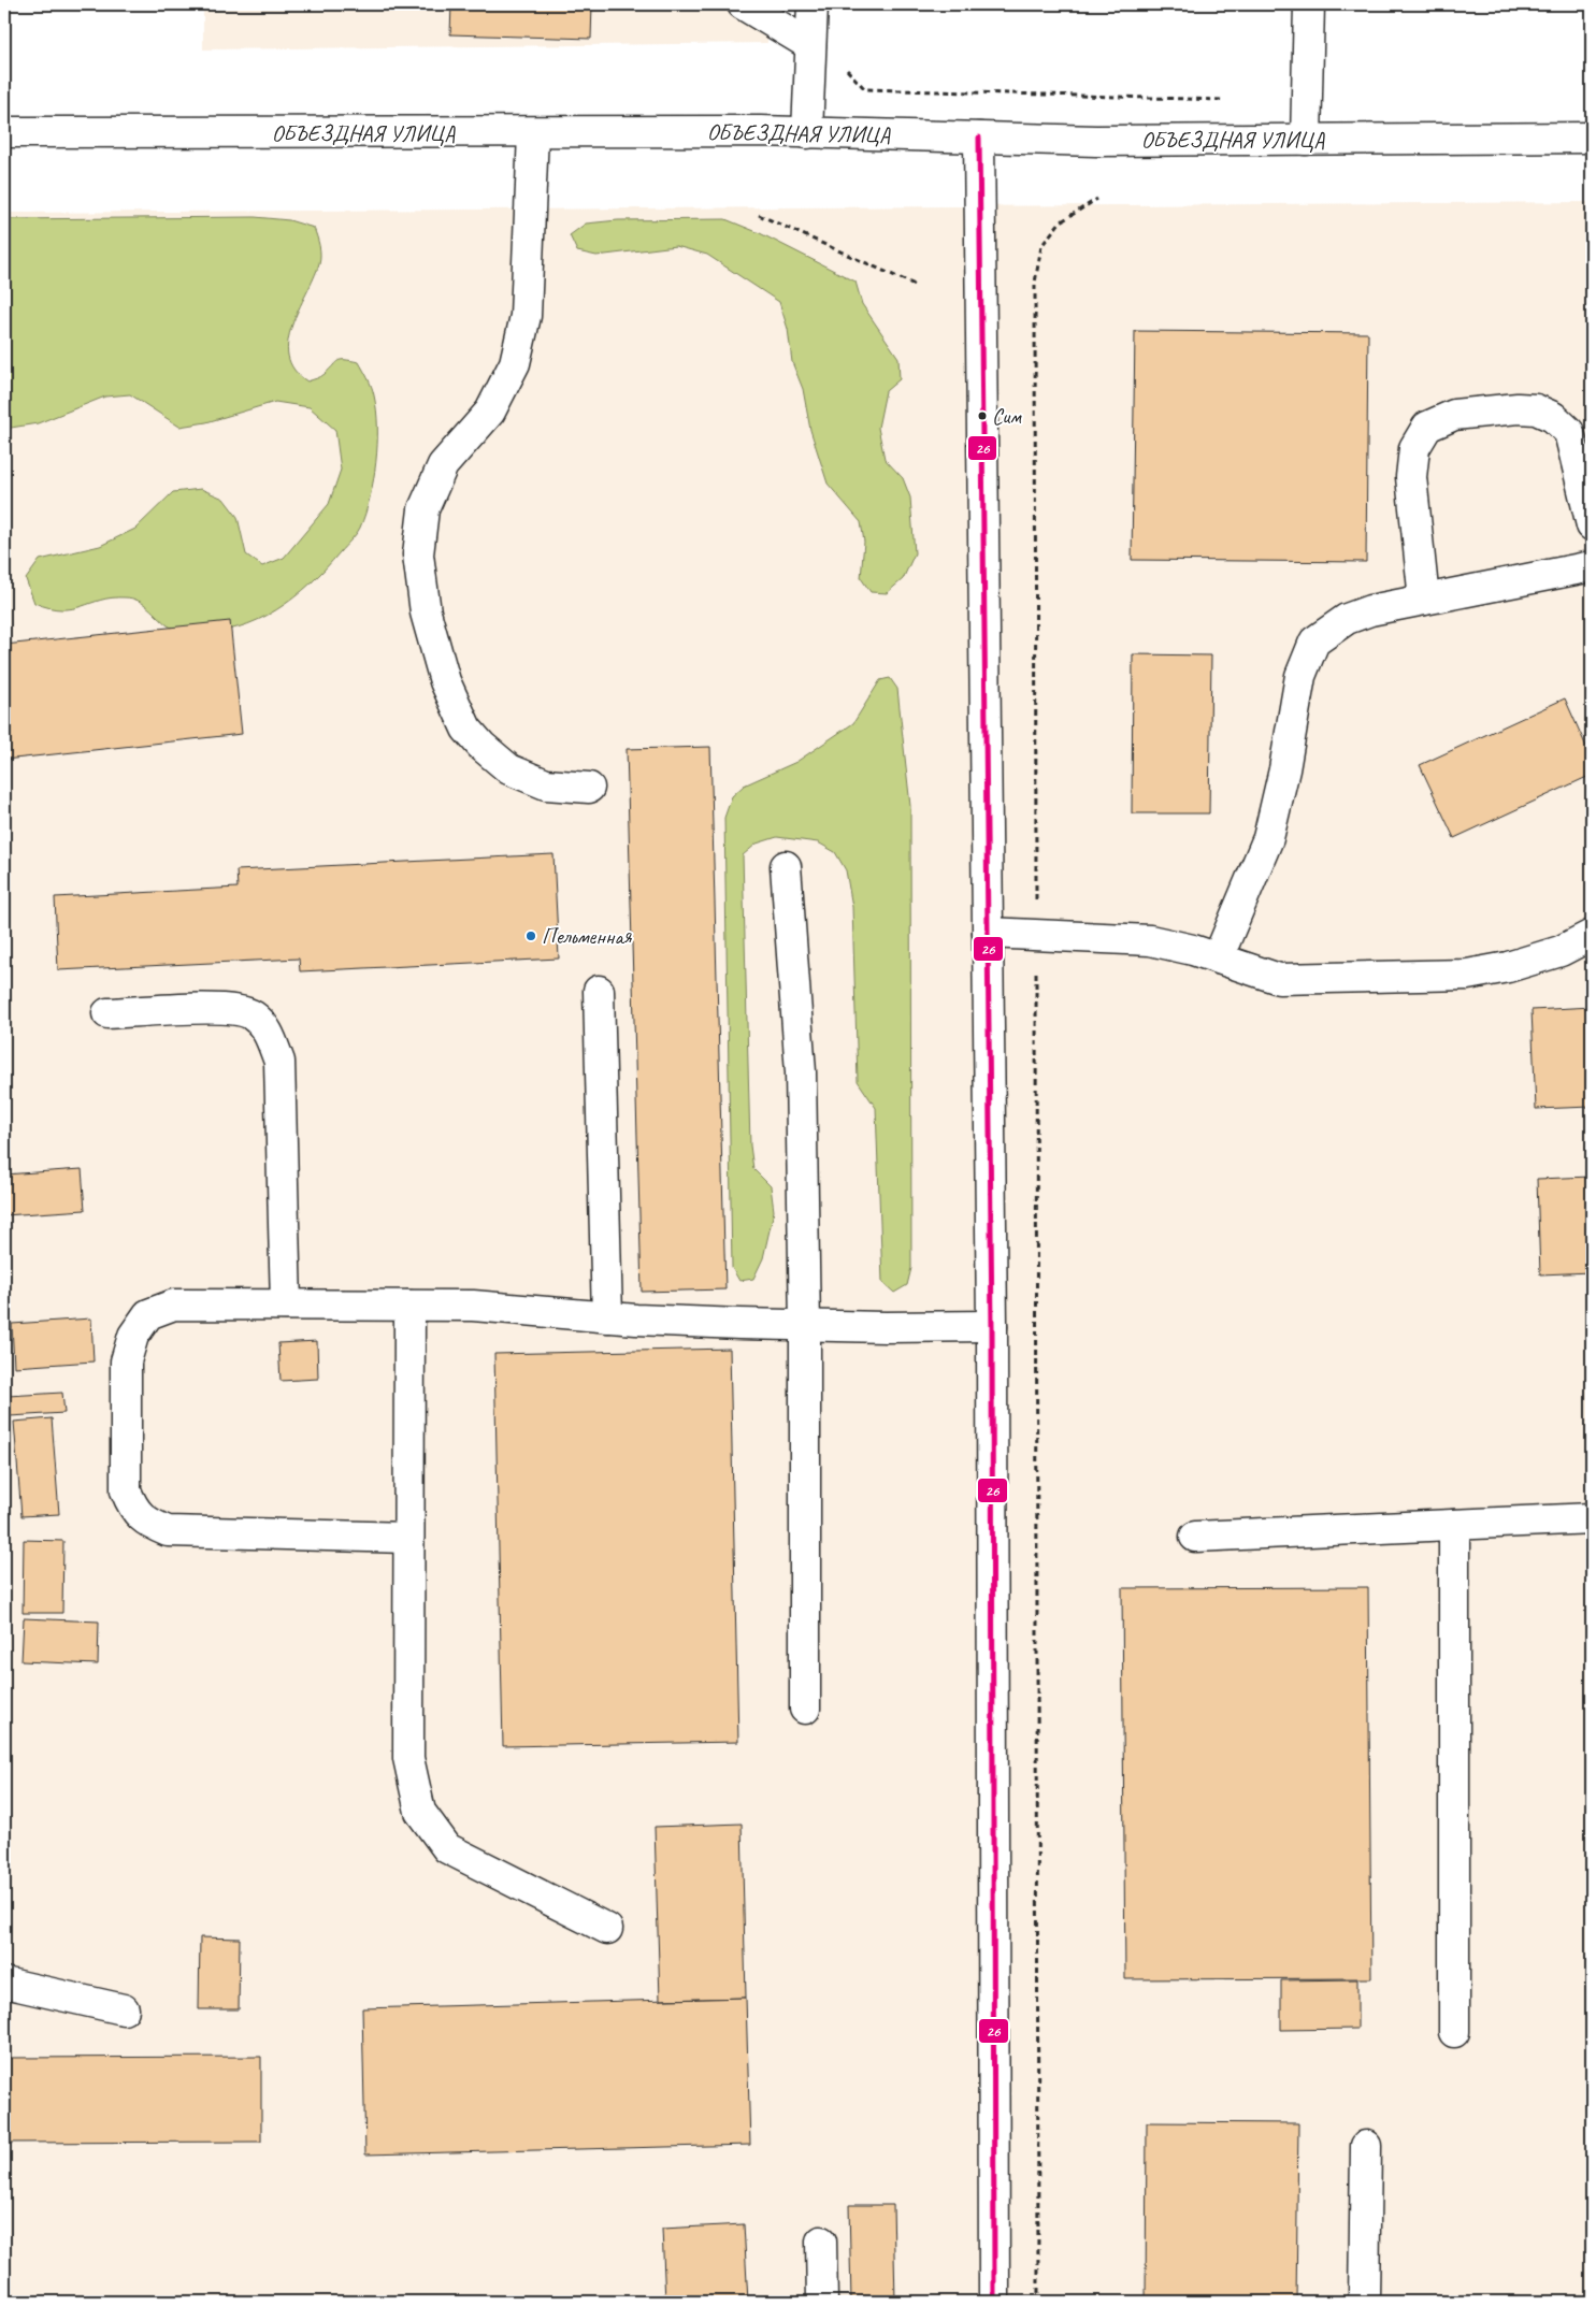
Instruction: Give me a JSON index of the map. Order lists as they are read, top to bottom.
{
  "streets": {
    "street": ["ОБЪЕЗДНАЯ УЛИЦА"]
  },
  "places": ["Сим", "Пельменная"],
  "lines": ["transit line 26"]
}
